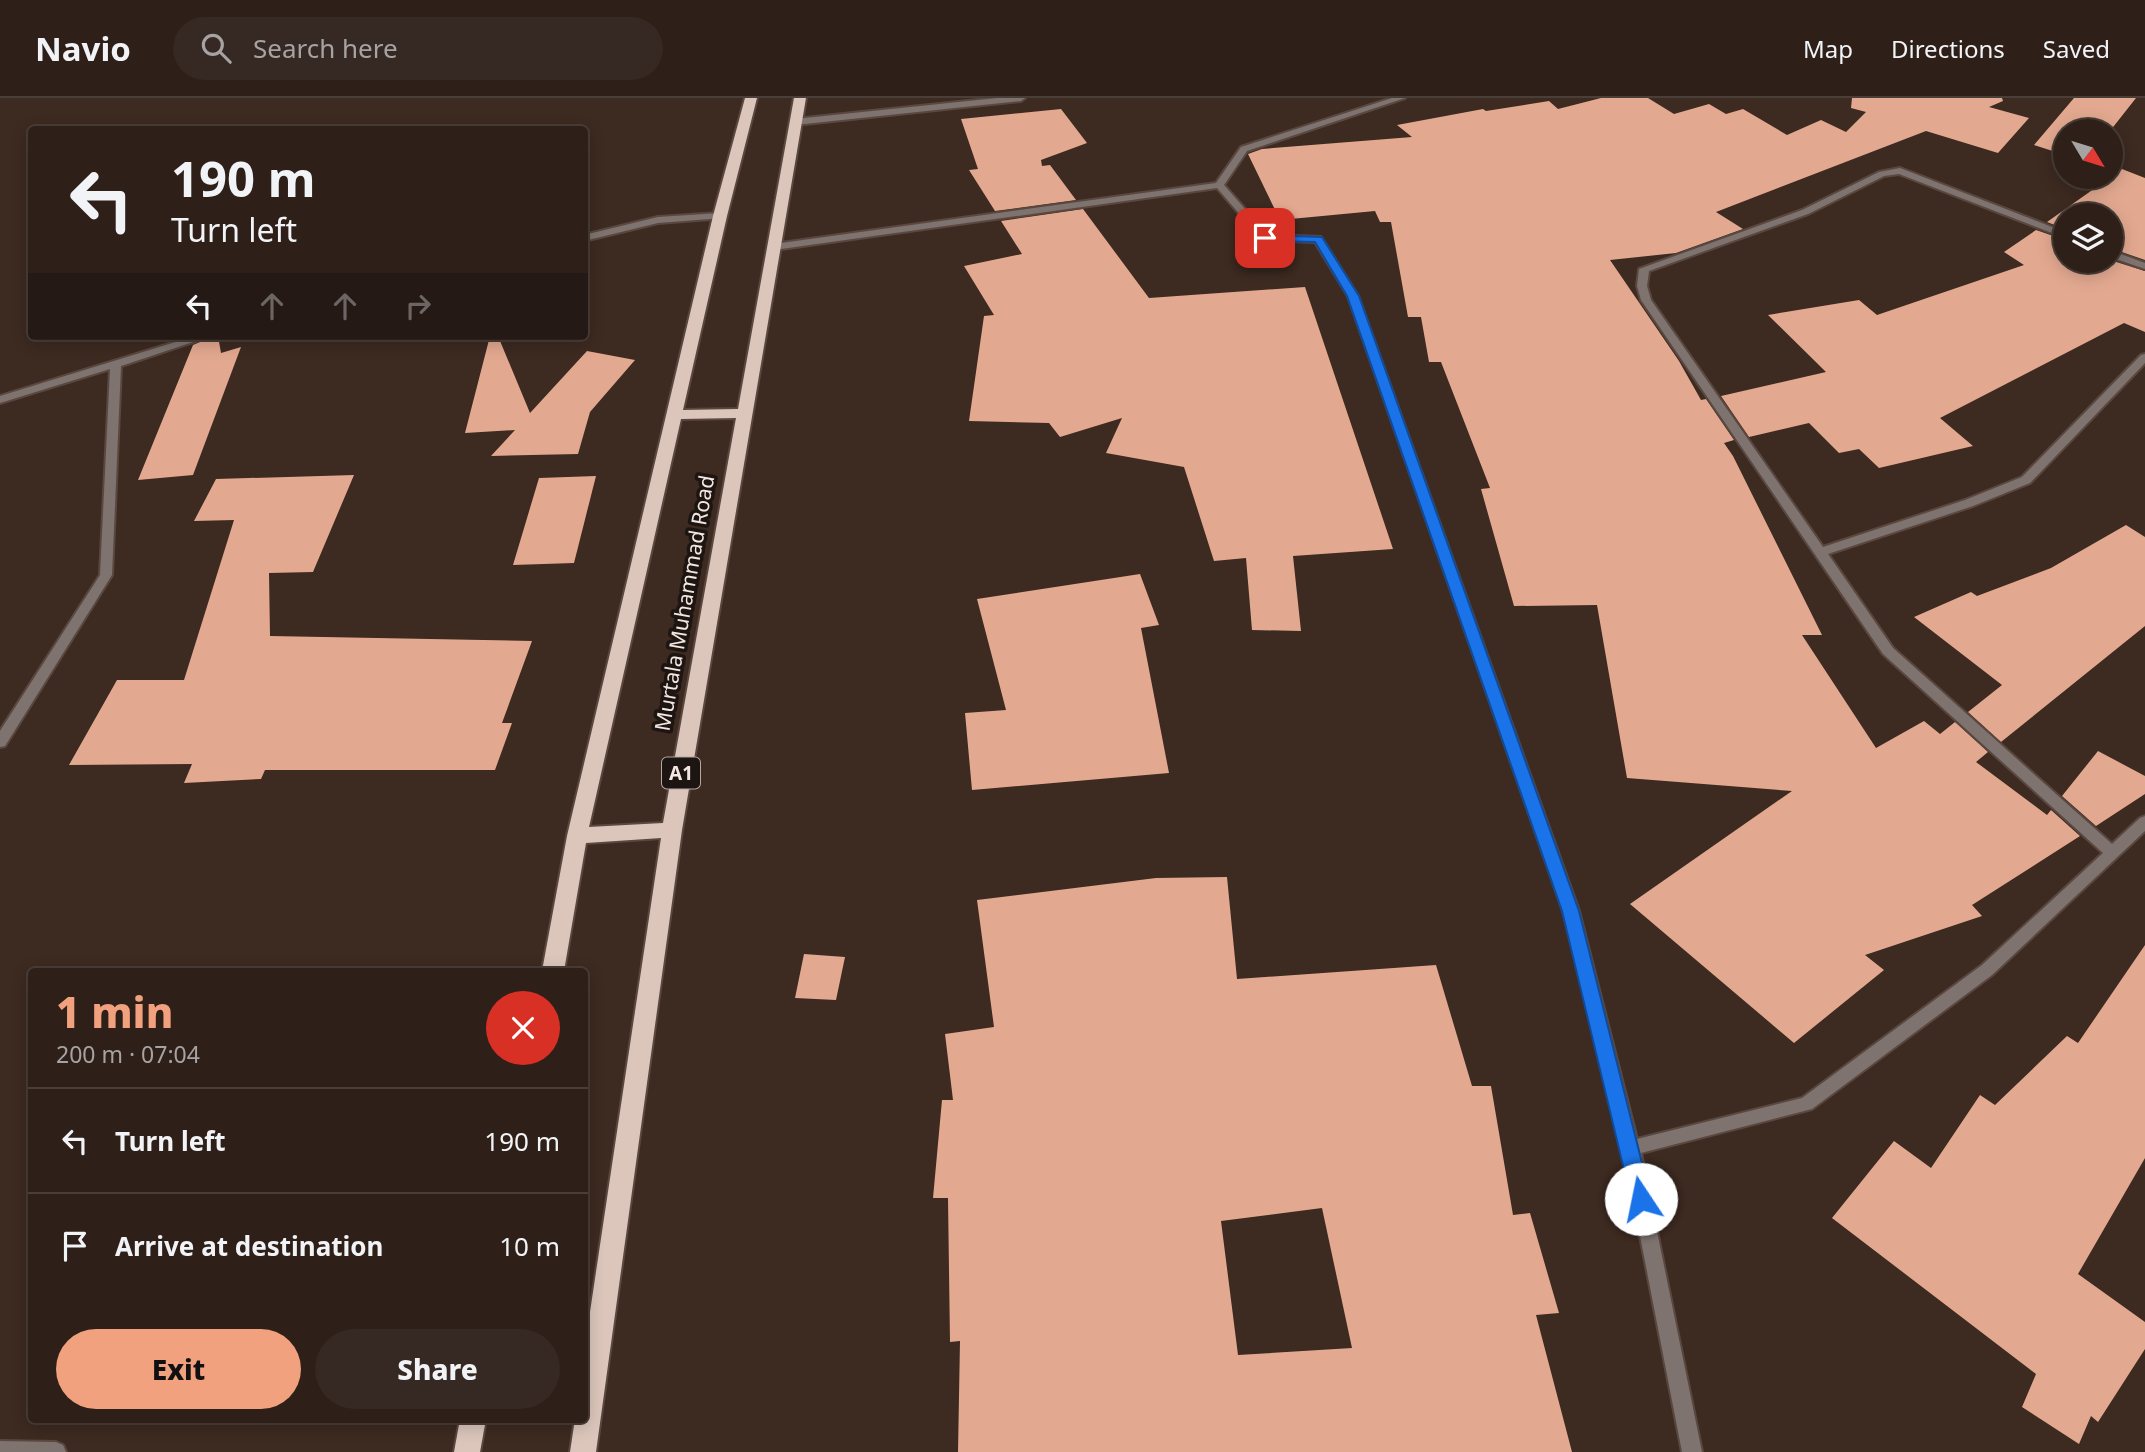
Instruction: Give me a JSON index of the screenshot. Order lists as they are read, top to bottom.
{
  "streets": {
    "highway": ["Murtala Muhammad Road", "A1"]
  },
  "north": "bottom right",
  "page": {
    "header": "Navio",
    "search": "Search here",
    "nav": ["Map", "Directions", "Saved"],
    "turn": ["190 m", "Turn left"],
    "heading": ["1 min", "200 m · 07:04"],
    "list": [
      {
        "name": "Turn left",
        "value": "190 m"
      },
      {
        "name": "Arrive at destination",
        "value": "10 m"
      }
    ],
    "buttons": ["Exit", "Share"]
  }
}
